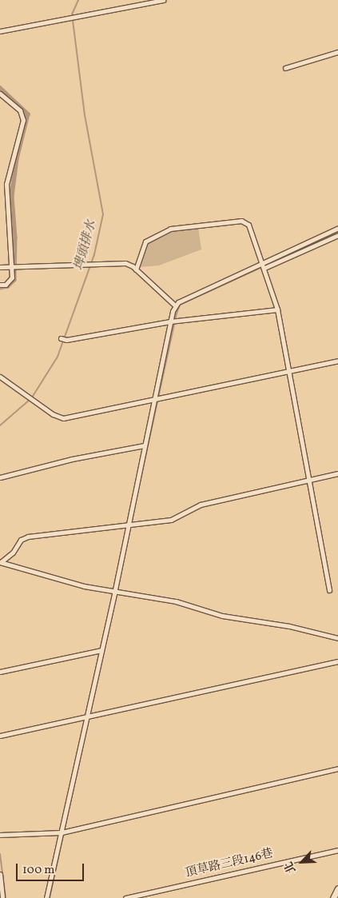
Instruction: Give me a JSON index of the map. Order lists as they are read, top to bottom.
{
  "streets": {
    "street": ["頂草路三段146巷"]
  },
  "water": ["埤頭排水"],
  "scale_bar": "100 m",
  "north": "bottom left"
}
